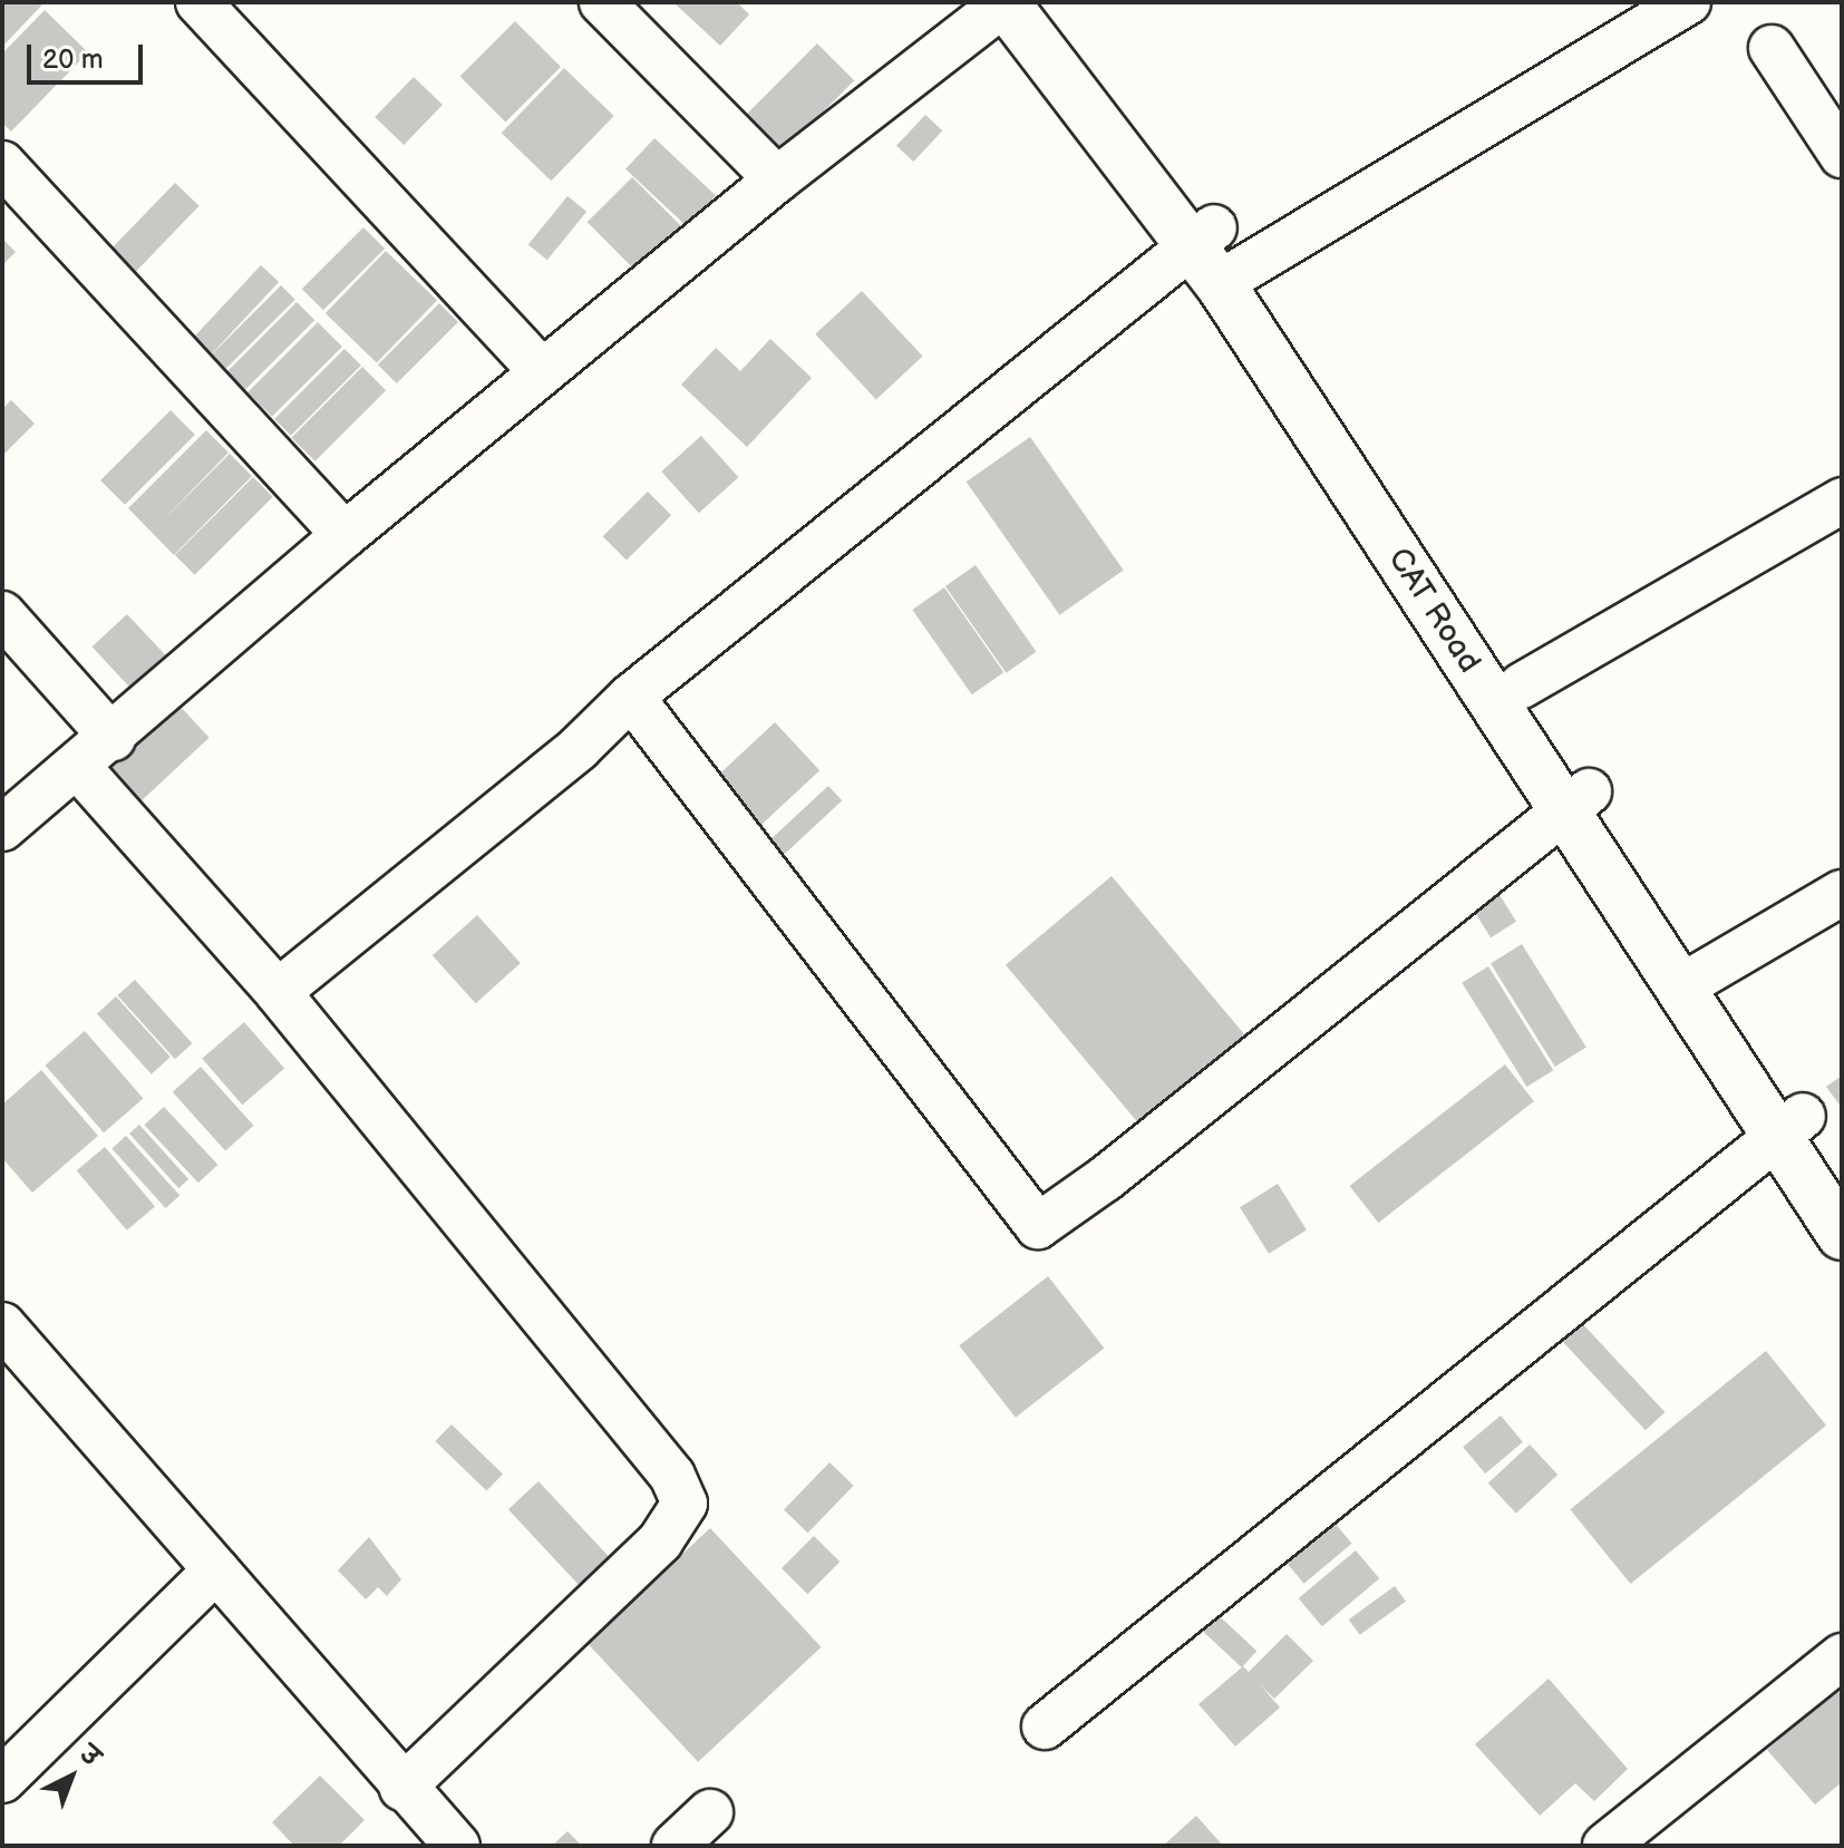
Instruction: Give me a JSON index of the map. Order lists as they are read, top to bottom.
{
  "streets": {
    "street": ["CAT Road"]
  },
  "scale_bar": "20 m",
  "north": "top right"
}
